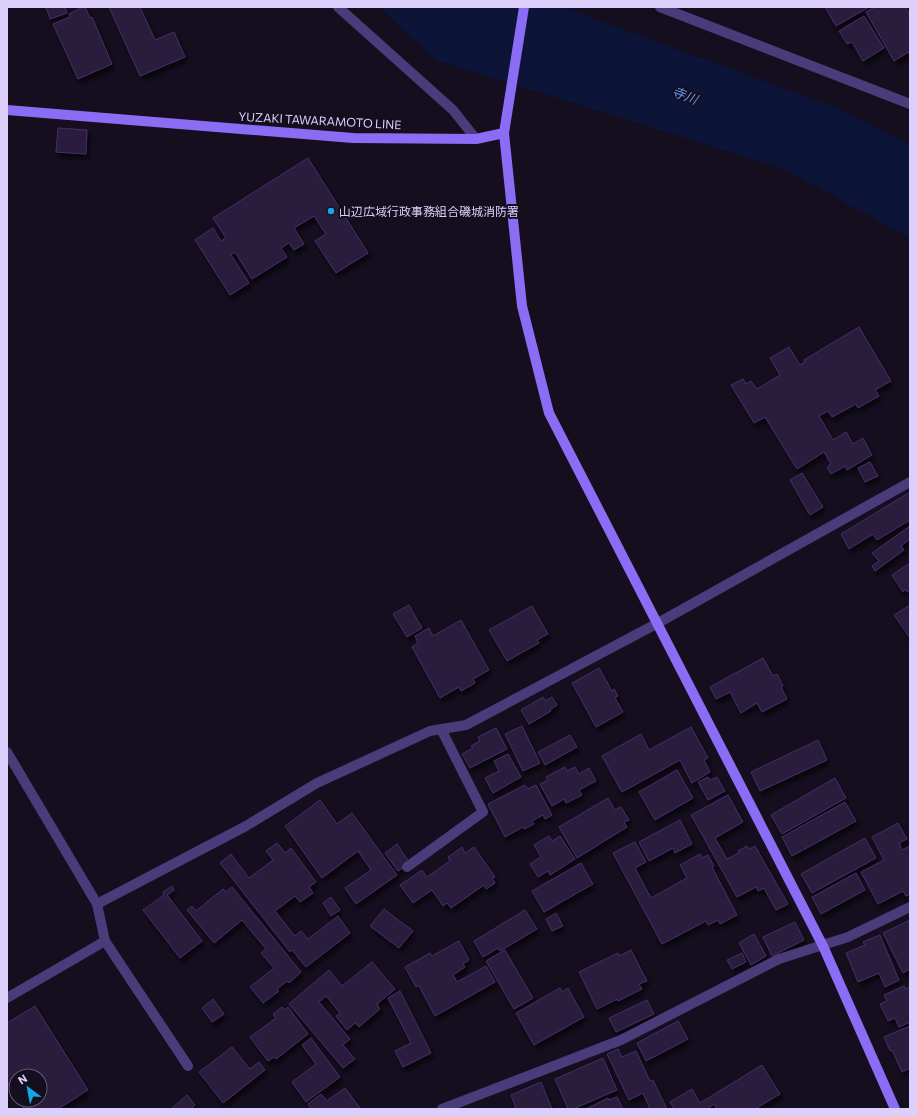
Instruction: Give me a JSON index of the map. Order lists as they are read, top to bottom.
{
  "streets": {
    "street": ["YUZAKI TAWARAMOTO LINE"]
  },
  "water": ["寺川"],
  "places": ["山辺広域行政事務組合磯城消防署"],
  "north": "top left"
}
